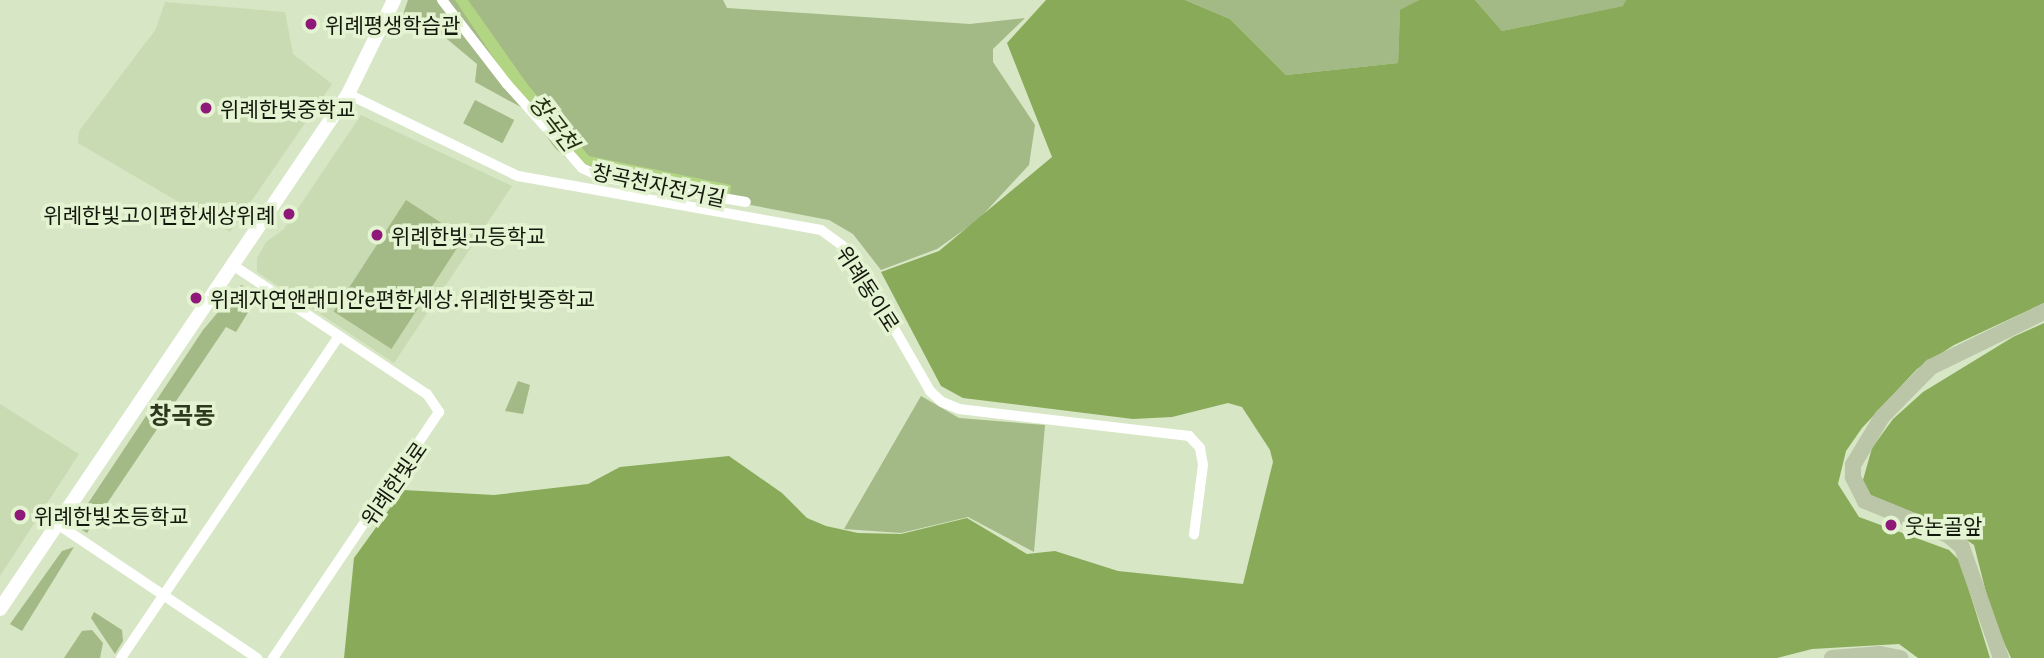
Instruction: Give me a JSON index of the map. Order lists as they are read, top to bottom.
{
  "streets": {
    "street": ["창곡천자전거길", "위례동이로", "위례한빛로"]
  },
  "districts": ["창곡동"],
  "water": ["창곡천"],
  "places": [
    "위례평생학습관",
    "위례한빛중학교",
    "위례한빛고이편한세상위례",
    "위례한빛고등학교",
    "위례자연앤래미안e편한세상.위례한빛중학교",
    "위례한빛초등학교",
    "웃논골앞"
  ]
}
